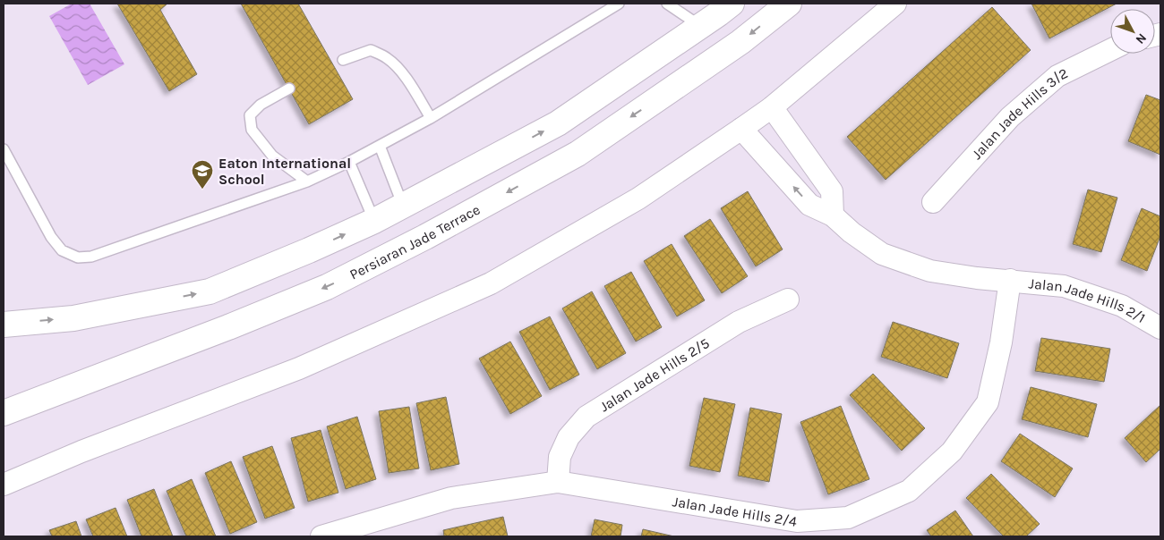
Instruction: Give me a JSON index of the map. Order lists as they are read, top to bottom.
{
  "streets": {
    "street": [
      "Jalan Jade Hills 3/2",
      "Persiaran Jade Terrace",
      "Jalan Jade Hills 2/1",
      "Jalan Jade Hills 2/5",
      "Jalan Jade Hills 2/4"
    ]
  },
  "crossings": [
    ["Jalan Jade Hills 2/1", "Jalan Jade Hills 2/4"],
    ["Jalan Jade Hills 2/5", "Jalan Jade Hills 2/4"]
  ],
  "places": {
    "school or university": ["Eaton International School"]
  },
  "north": "bottom right"
}
